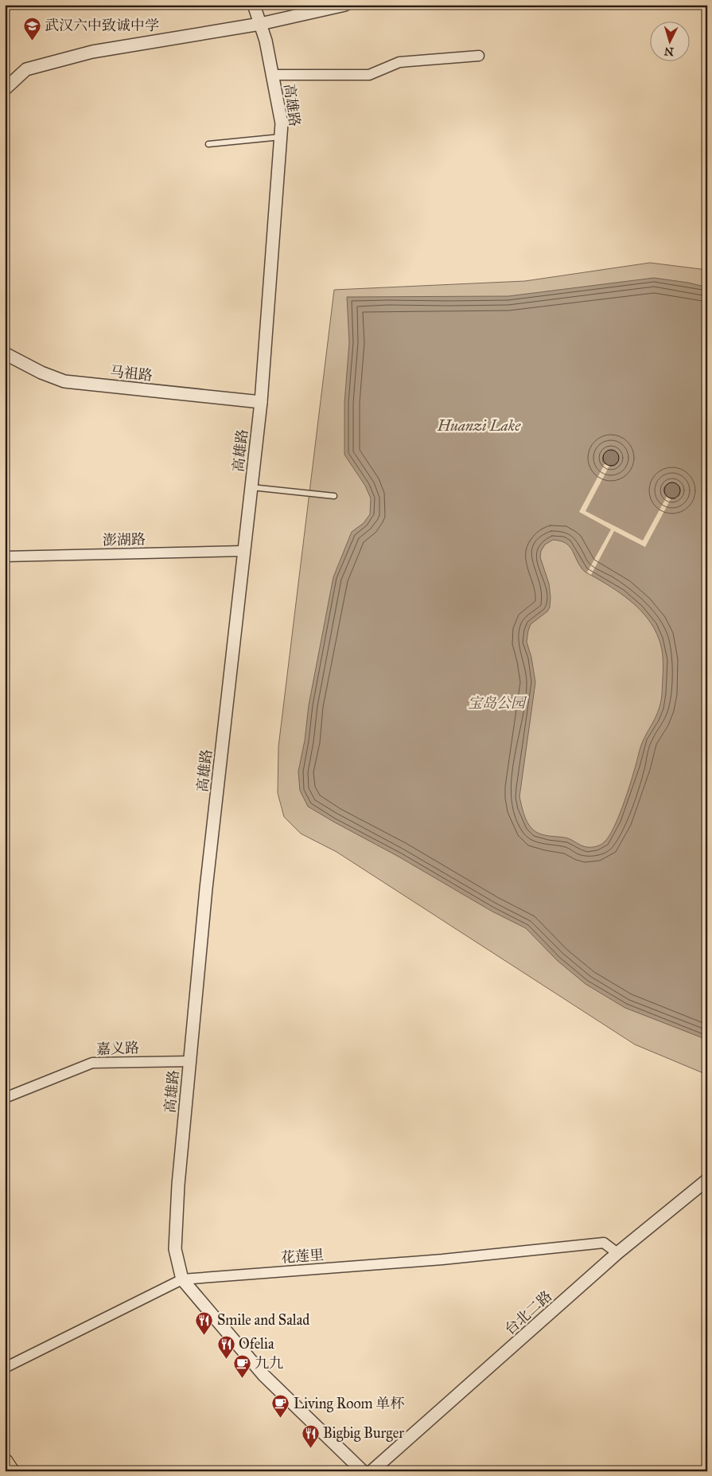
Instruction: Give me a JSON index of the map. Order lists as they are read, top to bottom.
{
  "streets": {
    "street": [
      "高雄路",
      "马祖路",
      "澎湖路",
      "嘉义路",
      "花莲里",
      "台北二路"
    ]
  },
  "crossings": [
    ["高雄路", "马祖路"],
    ["高雄路", "澎湖路"],
    ["高雄路", "嘉义路"],
    ["高雄路", "花莲里"],
    ["花莲里", "台北二路"]
  ],
  "water": ["Huanzi Lake"],
  "parks": ["宝岛公园"],
  "places": {
    "school or university": ["武汉六中致诚中学"],
    "restaurant": ["Smile and Salad", "Ofelia", "Bigbig Burger"],
    "cafe": ["九九", "Living Room 单杯"]
  },
  "north": "bottom"
}
